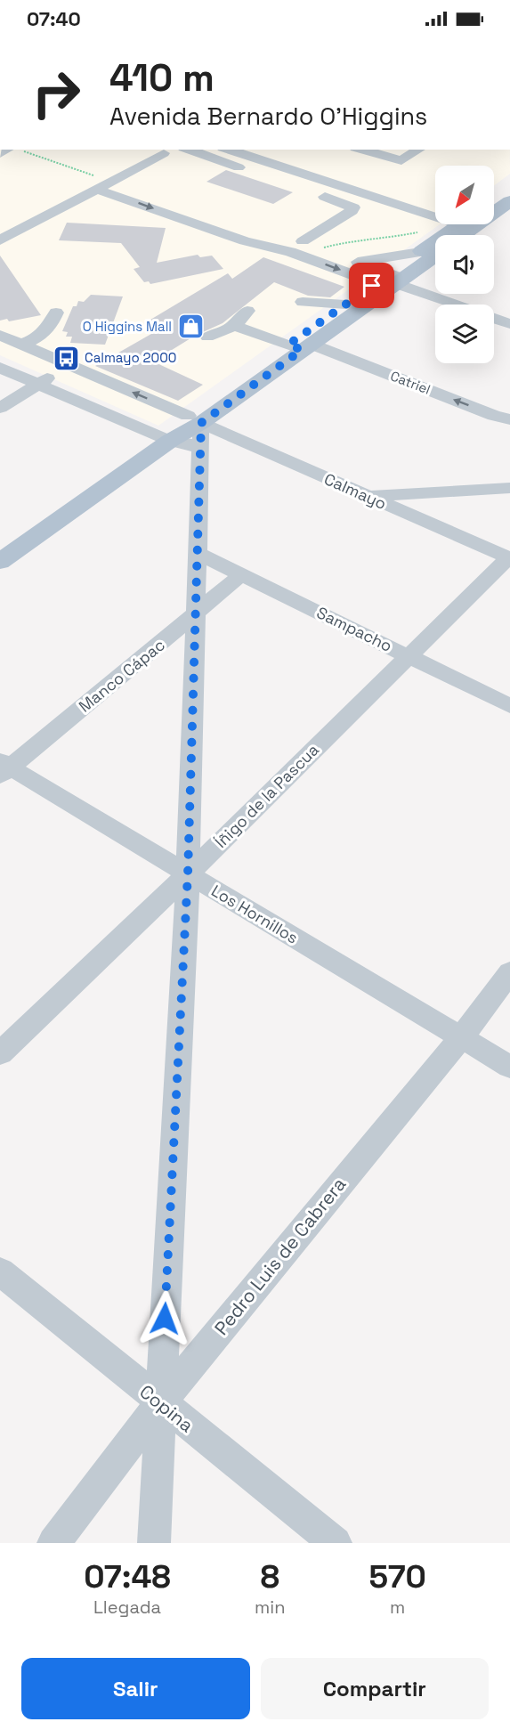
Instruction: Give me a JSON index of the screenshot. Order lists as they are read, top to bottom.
{
  "streets": {
    "street": [
      "Catriel",
      "Calmayo",
      "Sampacho",
      "Manco Cápac",
      "Íñigo de la Pascua",
      "Los Hornillos",
      "Pedro Luis de Cabrera",
      "Copina"
    ]
  },
  "crossings": [
    ["Calmayo", "Íñigo de la Pascua"],
    ["Sampacho", "Manco Cápac"],
    ["Sampacho", "Íñigo de la Pascua"],
    ["Manco Cápac", "Los Hornillos"],
    ["Íñigo de la Pascua", "Los Hornillos"],
    ["Los Hornillos", "Pedro Luis de Cabrera"],
    ["Pedro Luis de Cabrera", "Copina"]
  ],
  "places": {
    "shop": ["O Higgins Mall"],
    "bus stop": ["Calmayo 2000"]
  },
  "north": "bottom left",
  "page": {
    "status": "07:40",
    "turn": ["410 m", "Avenida Bernardo O'Higgins"],
    "eta": [
      "07:48",
      "Llegada",
      "8",
      "min",
      "570",
      "m"
    ],
    "buttons": ["Salir", "Compartir"]
  }
}
